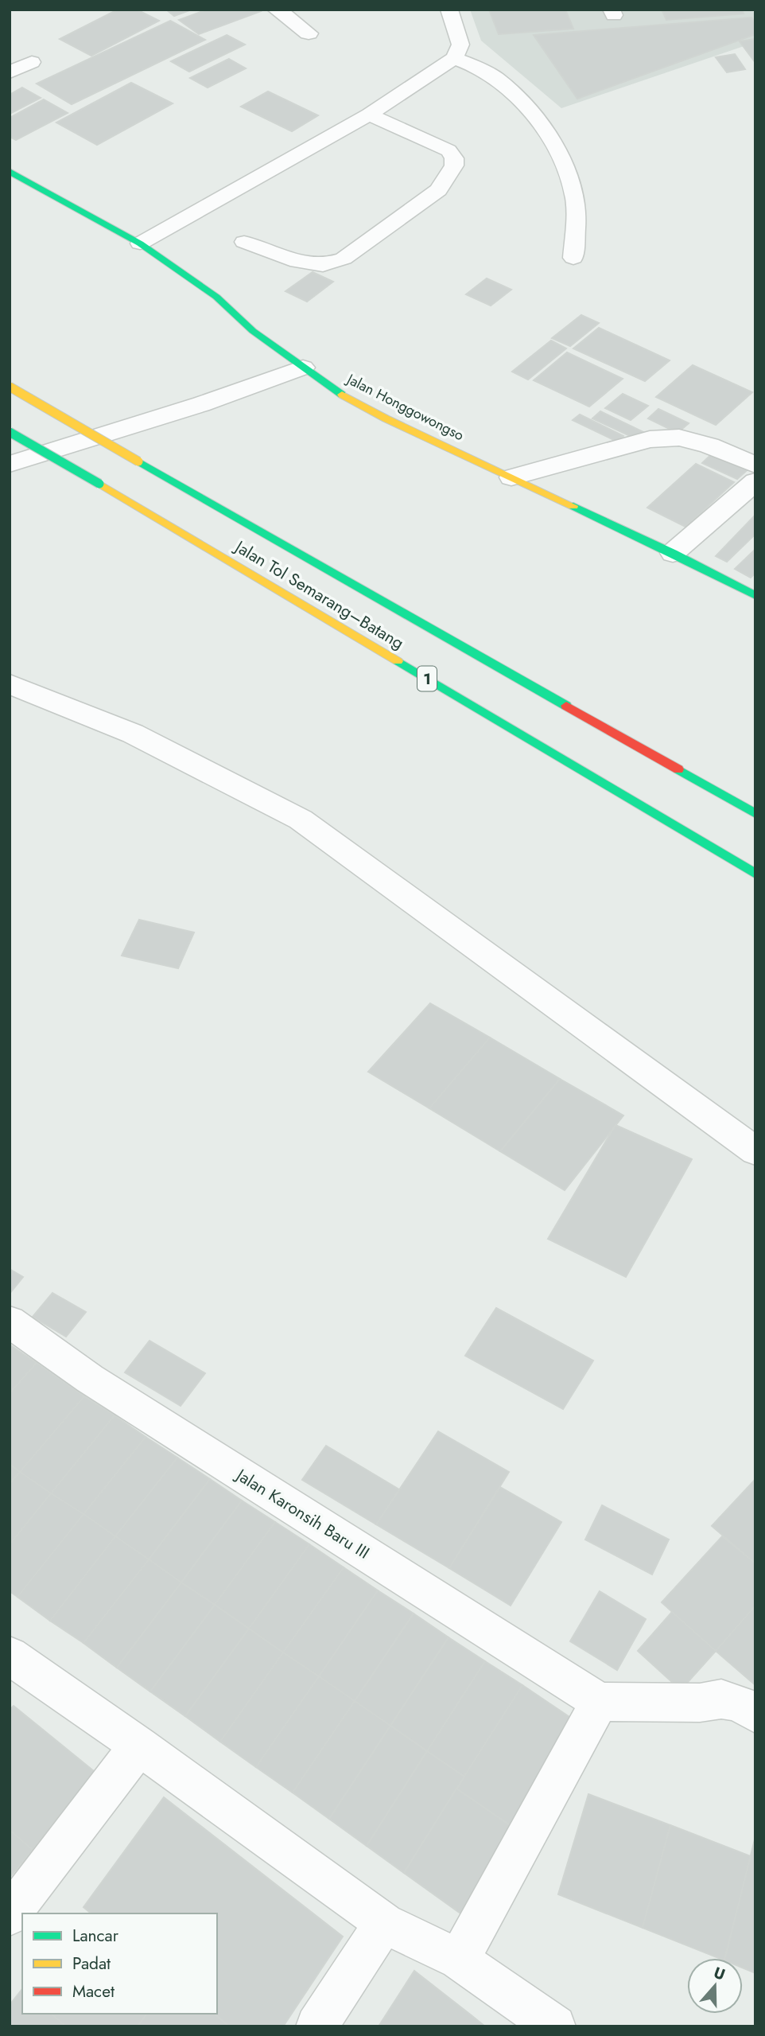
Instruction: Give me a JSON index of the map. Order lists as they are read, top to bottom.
{
  "streets": {
    "main road": ["Jalan Honggowongso", "Jalan Tol Semarang–Batang", "1"],
    "street": ["Jalan Karonsih Baru III"]
  },
  "legend": ["Lancar", "Padat", "Macet"],
  "north": "top"
}
